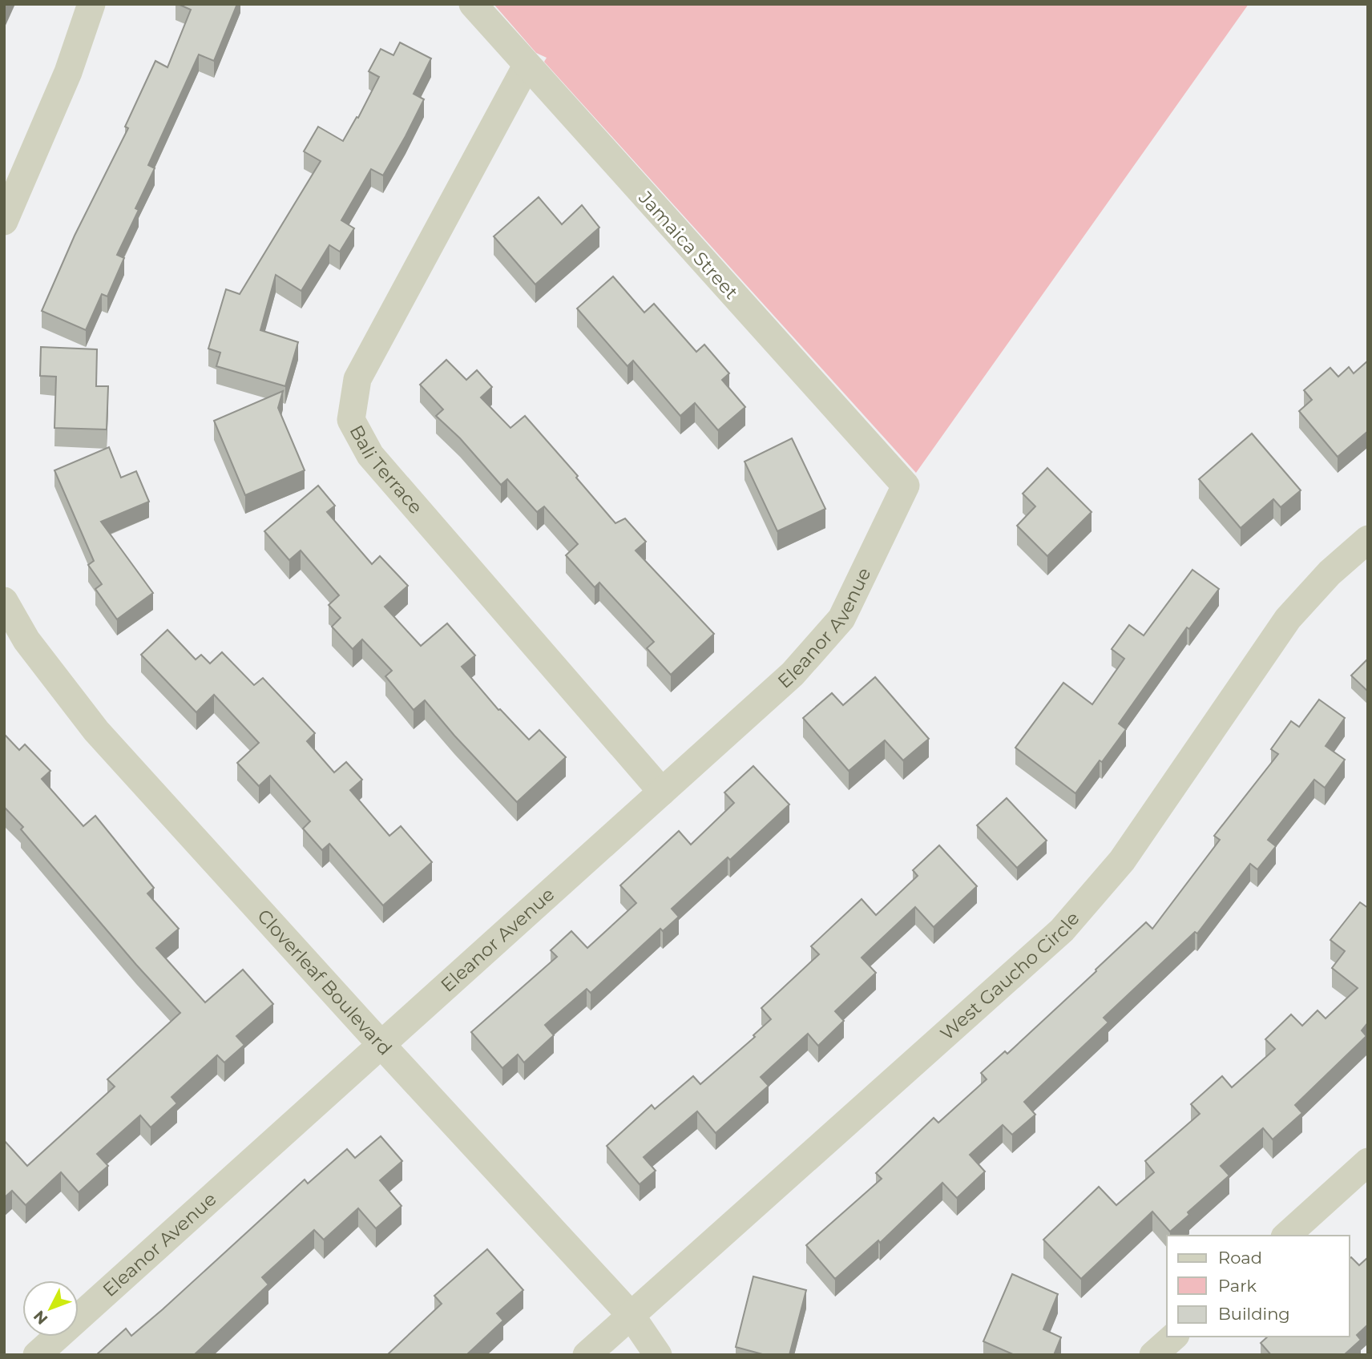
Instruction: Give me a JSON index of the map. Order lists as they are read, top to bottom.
{
  "streets": {
    "street": [
      "Jamaica Street",
      "Bali Terrace",
      "Eleanor Avenue",
      "West Gaucho Circle",
      "Cloverleaf Boulevard"
    ]
  },
  "crossings": [
    ["Jamaica Street", "Bali Terrace"],
    ["Jamaica Street", "Eleanor Avenue"],
    ["Bali Terrace", "Eleanor Avenue"],
    ["Eleanor Avenue", "Cloverleaf Boulevard"],
    ["West Gaucho Circle", "Cloverleaf Boulevard"]
  ],
  "legend": ["Road", "Park", "Building"],
  "north": "bottom left"
}
